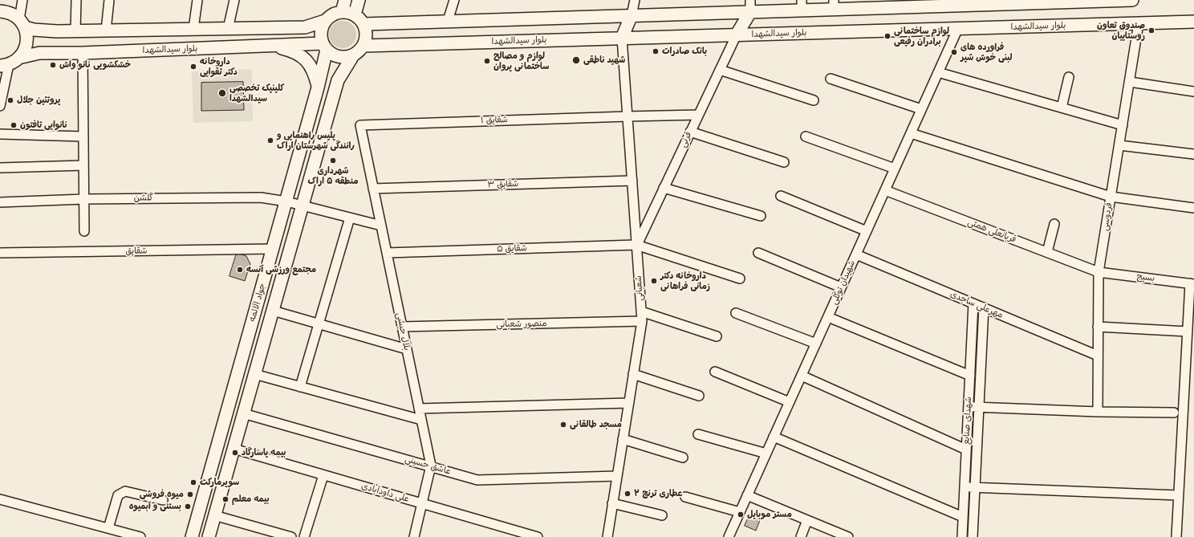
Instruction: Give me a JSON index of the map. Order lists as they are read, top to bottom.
{
  "streets": {
    "main road": ["بلوار سیدالشهدا", "جواد الائمه"],
    "street": [
      "شقایق ۱",
      "قرنی",
      "شقایق ۳",
      "گلشن",
      "فردوسی",
      "قربانعلی همتی",
      "شقایق ۵",
      "شقایق",
      "بسیج",
      "شهیدان توکلی",
      "شعبانی",
      "مهرعلی ساجدی",
      "منصور شعبانی",
      "بلال حبشی",
      "شهدای صنایع",
      "عاشق حسینی",
      "علی داودآبادی"
    ]
  },
  "crossings": [
    ["بلوار سیدالشهدا", "قرنی"],
    ["بلوار سیدالشهدا", "فردوسی"],
    ["بلوار سیدالشهدا", "شهیدان توکلی"],
    ["بلوار سیدالشهدا", "شعبانی"],
    ["بلوار سیدالشهدا", "جواد الائمه"],
    ["شقایق ۱", "شعبانی"],
    ["شقایق ۱", "بلال حبشی"],
    ["قرنی", "شقایق ۵"],
    ["قرنی", "شعبانی"],
    ["شقایق ۳", "شعبانی"],
    ["شقایق ۳", "بلال حبشی"],
    ["گلشن", "جواد الائمه"],
    ["گلشن", "بلال حبشی"],
    ["فردوسی", "قربانعلی همتی"],
    ["فردوسی", "بسیج"],
    ["فردوسی", "مهرعلی ساجدی"],
    ["قربانعلی همتی", "بسیج"],
    ["قربانعلی همتی", "شهیدان توکلی"],
    ["شقایق ۵", "شعبانی"],
    ["شقایق ۵", "بلال حبشی"],
    ["شقایق", "جواد الائمه"],
    ["شهیدان توکلی", "مهرعلی ساجدی"],
    ["شعبانی", "منصور شعبانی"],
    ["شعبانی", "عاشق حسینی"],
    ["جواد الائمه", "عاشق حسینی"],
    ["جواد الائمه", "علی داودآبادی"],
    ["مهرعلی ساجدی", "شهدای صنایع"],
    ["منصور شعبانی", "بلال حبشی"],
    ["بلال حبشی", "عاشق حسینی"],
    ["بلال حبشی", "علی داودآبادی"]
  ],
  "places": [
    "صندوق تعاون روستاییان",
    "لوازم ساختمانی برادران رفیعی",
    "بانک صادرات",
    "فراورده های لبنی خوش شیر",
    "شهید ناطقی",
    "لوازم و مصالح ساختمانی پروان",
    "خشکشویی نانو واش",
    "داروخانه دکتر تقوایی",
    "کلینیک تخصصی سیدالشهدا",
    "پروتئین جلال",
    "نانوایی تافتون",
    "پلیس راهنمایی و رانندگی شهرستان اراک",
    "شهرداری منطقه ۵ اراک",
    "مجتمع ورزشی آنسه",
    "داروخانه دکتر زمانی فراهانی",
    "مسجد طالقانی",
    "بیمه پاسارگاد",
    "سوپرمارکت",
    "عطاری ترنج ۲",
    "میوه فروشی",
    "بیمه معلم",
    "بستنی و آبمیوه",
    "مستر موبایل"
  ]
}
